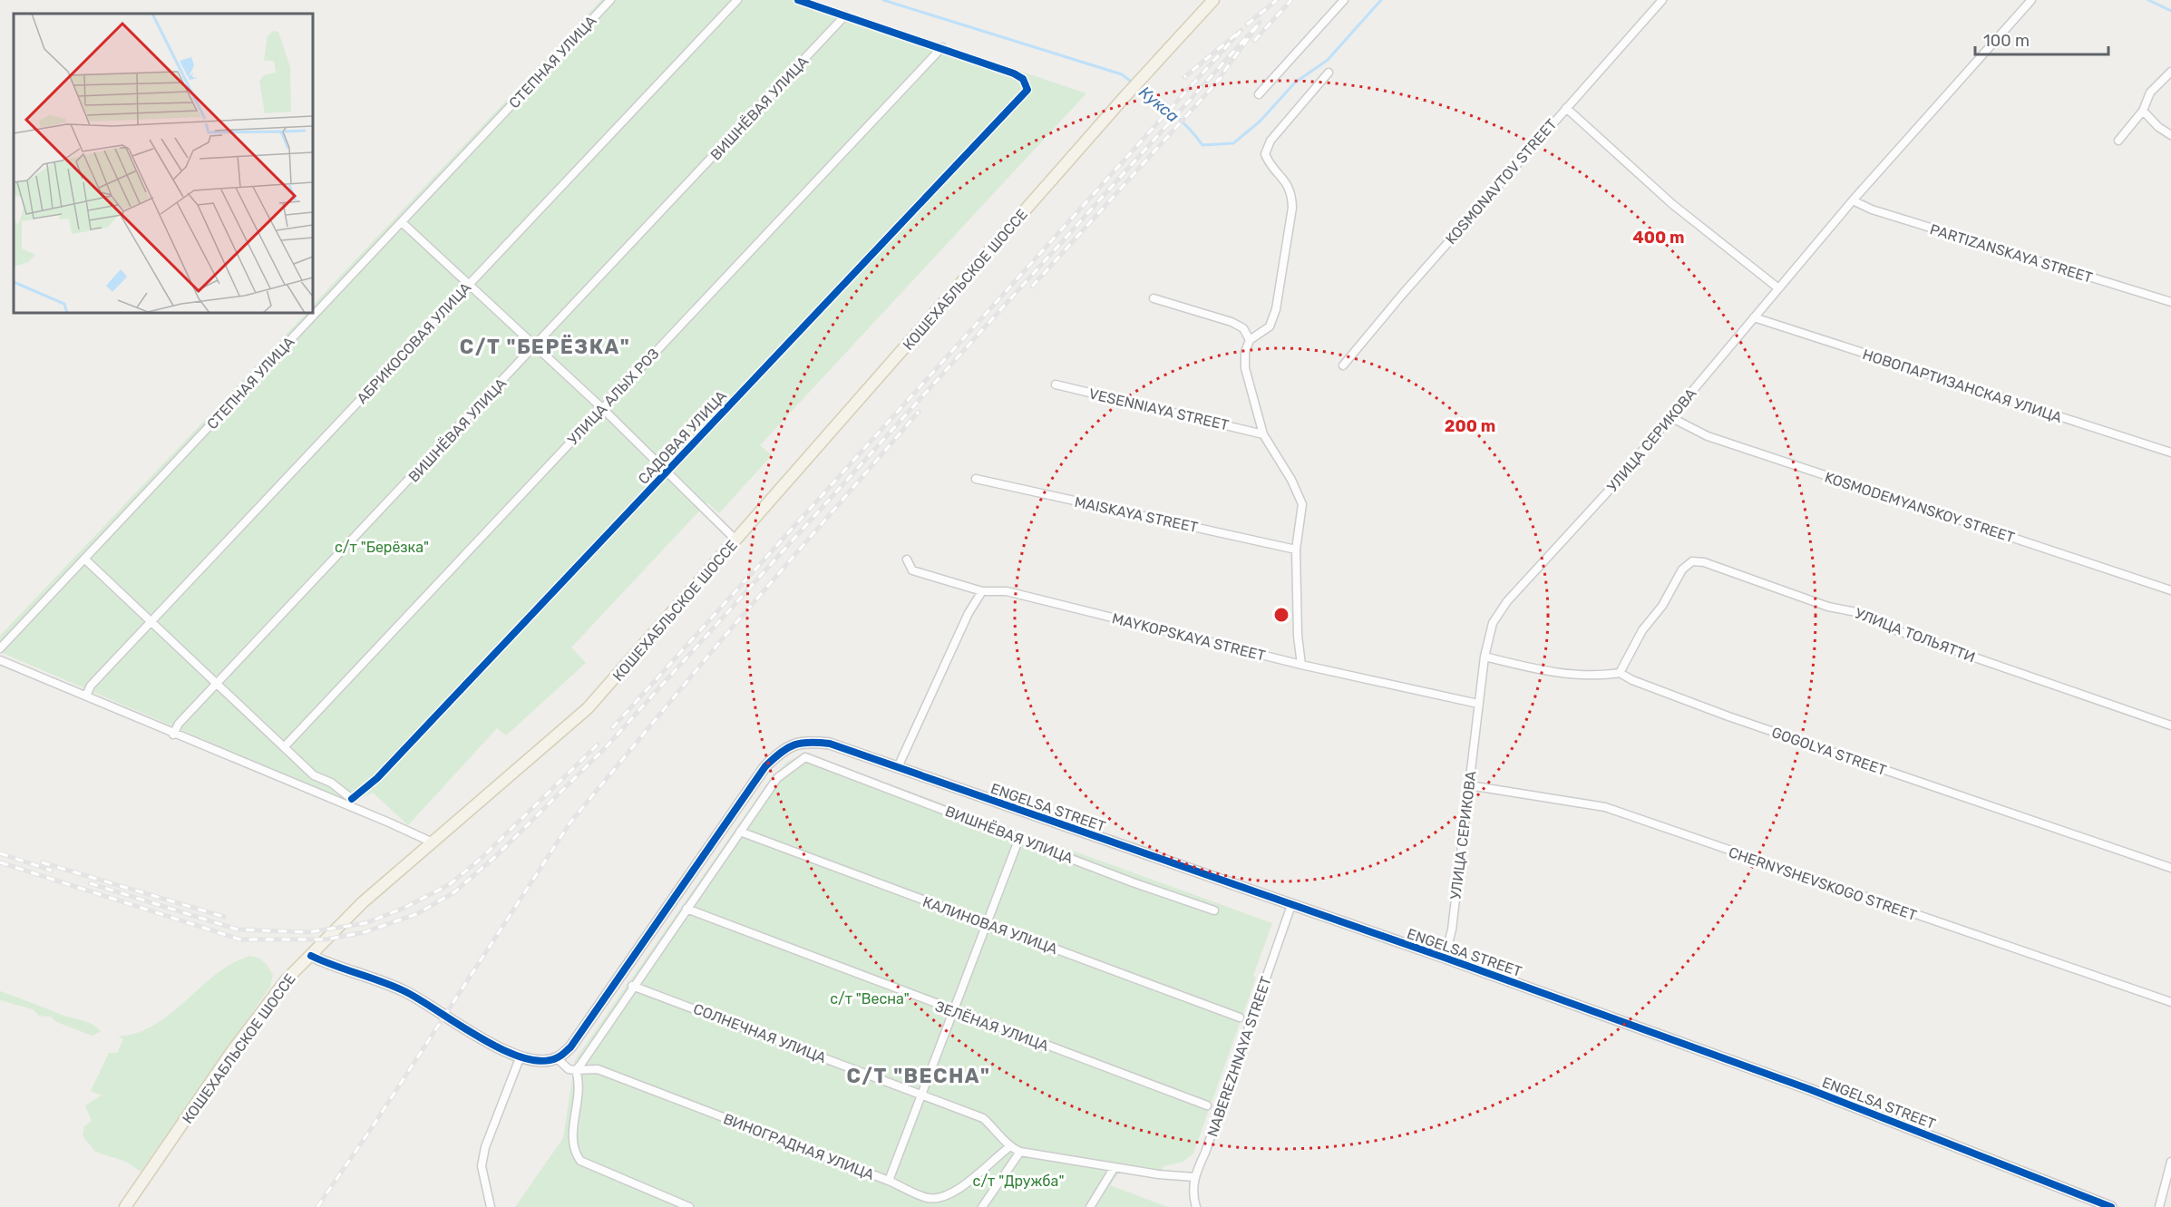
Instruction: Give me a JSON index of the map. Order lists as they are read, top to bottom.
{
  "streets": {
    "main road": ["КОШЕХАБЛЬСКОЕ ШОССЕ"],
    "street": [
      "СТЕПНАЯ УЛИЦА",
      "ВИШНЁВАЯ УЛИЦА",
      "KOSMONAVTOV STREET",
      "PARTIZANSKAYA STREET",
      "АБРИКОСОВАЯ УЛИЦА",
      "НОВОПАРТИЗАНСКАЯ УЛИЦА",
      "УЛИЦА АЛЫХ РОЗ",
      "VESENNIAYA STREET",
      "САДОВАЯ УЛИЦА",
      "УЛИЦА СЕРИКОВА",
      "KOSMODEMYANSKOY STREET",
      "MAISKAYA STREET",
      "УЛИЦА ТОЛЬЯТТИ",
      "MAYKOPSKAYA STREET",
      "GOGOLYA STREET",
      "ENGELSA STREET",
      "CHERNYSHEVSKOGO STREET",
      "КАЛИНОВАЯ УЛИЦА",
      "ЗЕЛЁНАЯ УЛИЦА",
      "СОЛНЕЧНАЯ УЛИЦА",
      "NABEREZHNAYA STREET",
      "ВИНОГРАДНАЯ УЛИЦА"
    ]
  },
  "crossings": [
    ["ВИШНЁВАЯ УЛИЦА", "КАЛИНОВАЯ УЛИЦА"],
    ["PARTIZANSKAYA STREET", "УЛИЦА СЕРИКОВА"],
    ["НОВОПАРТИЗАНСКАЯ УЛИЦА", "УЛИЦА СЕРИКОВА"],
    ["УЛИЦА АЛЫХ РОЗ", "САДОВАЯ УЛИЦА"],
    ["УЛИЦА СЕРИКОВА", "KOSMODEMYANSKOY STREET"],
    ["УЛИЦА СЕРИКОВА", "MAYKOPSKAYA STREET"],
    ["УЛИЦА СЕРИКОВА", "ENGELSA STREET"],
    ["УЛИЦА СЕРИКОВА", "CHERNYSHEVSKOGO STREET"],
    ["УЛИЦА ТОЛЬЯТТИ", "GOGOLYA STREET"],
    ["ENGELSA STREET", "NABEREZHNAYA STREET"],
    ["СОЛНЕЧНАЯ УЛИЦА", "NABEREZHNAYA STREET"],
    ["СОЛНЕЧНАЯ УЛИЦА", "ВИНОГРАДНАЯ УЛИЦА"]
  ],
  "districts": ["С/Т \"БЕРЁЗКА\"", "С/Т \"ВЕСНА\""],
  "water": ["Кукса"],
  "parks": ["с/т \"Берёзка\"", "с/т \"Весна\"", "с/т \"Дружба\""],
  "scale_bar": "100 m",
  "rings": ["400 m", "200 m"]
}
